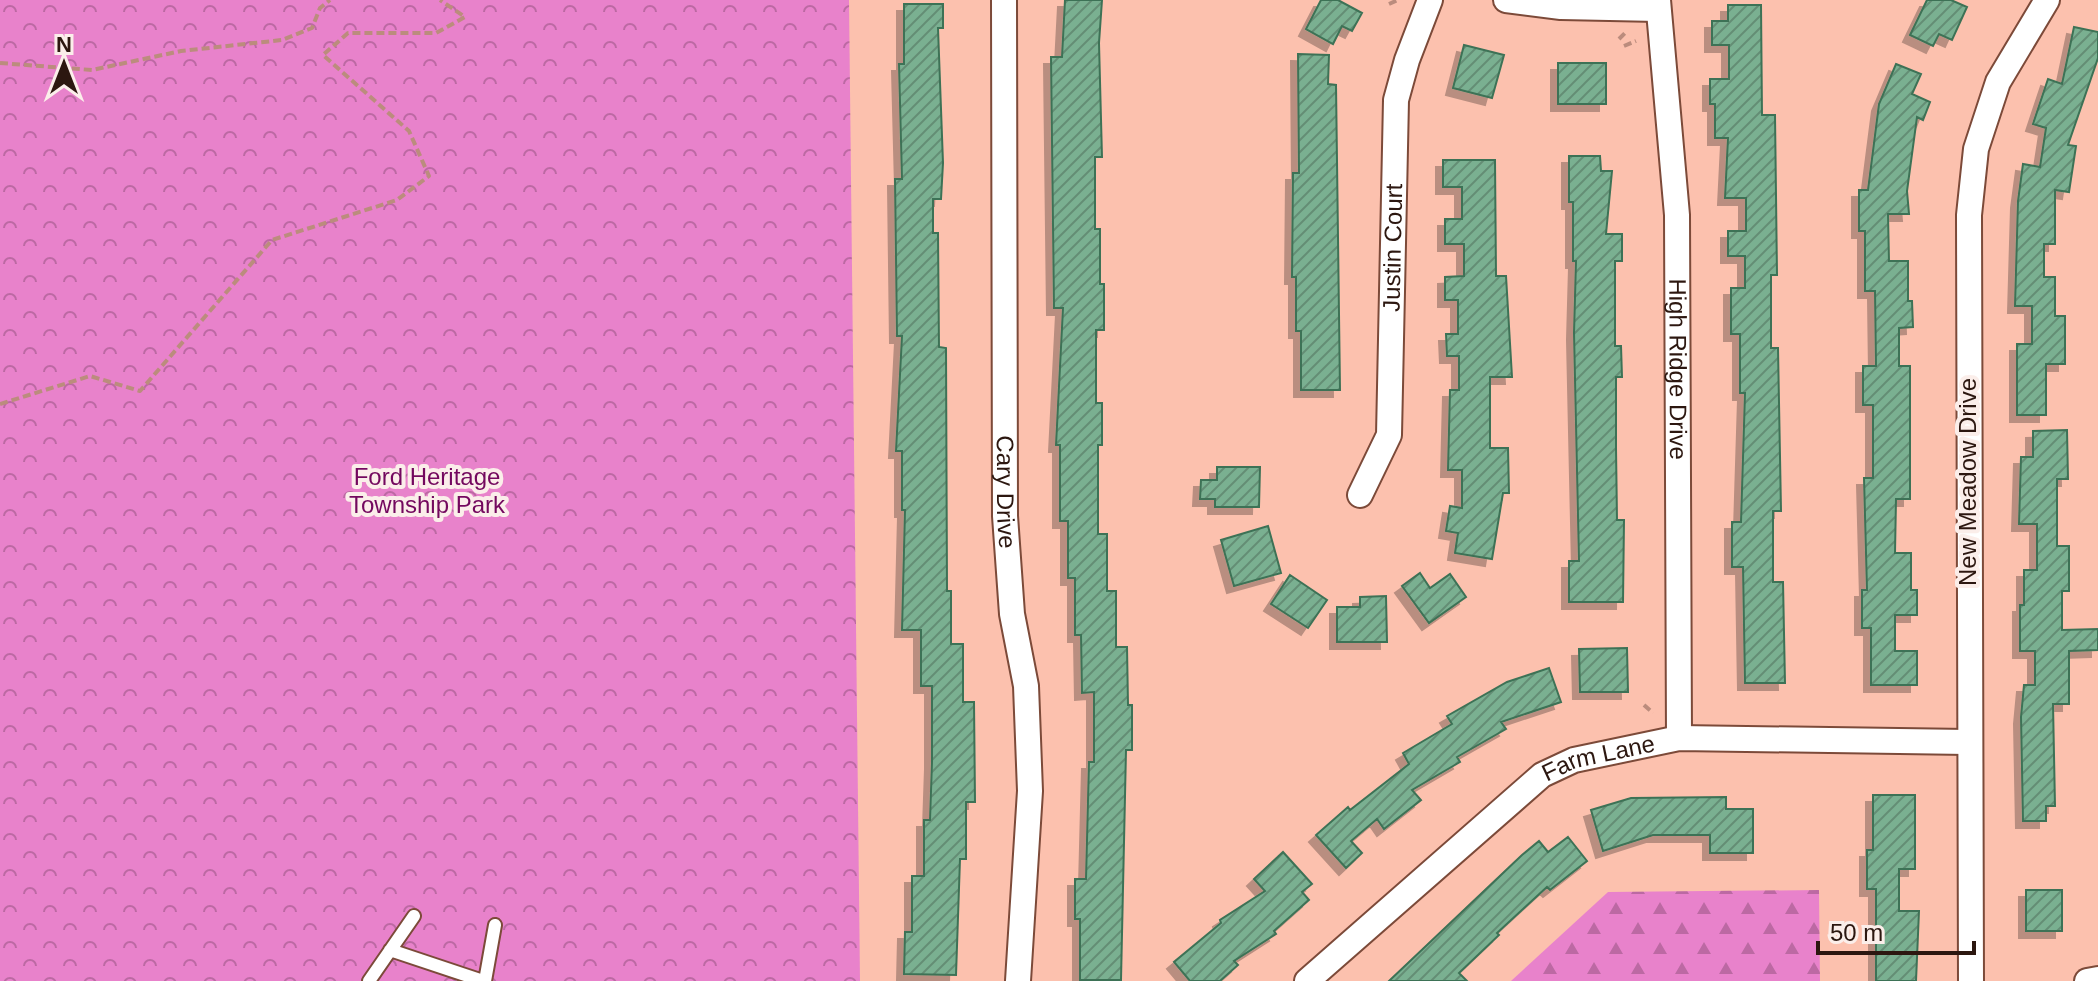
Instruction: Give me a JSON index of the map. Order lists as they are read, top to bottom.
{
  "streets": {
    "street": [
      "Justin Court",
      "High Ridge Drive",
      "New Meadow Drive",
      "Cary Drive",
      "Farm Lane"
    ]
  },
  "crossings": [
    ["High Ridge Drive", "Farm Lane"],
    ["New Meadow Drive", "Farm Lane"]
  ],
  "parks": ["Ford Heritage Township Park"],
  "scale_bar": "50 m",
  "north": "top"
}
